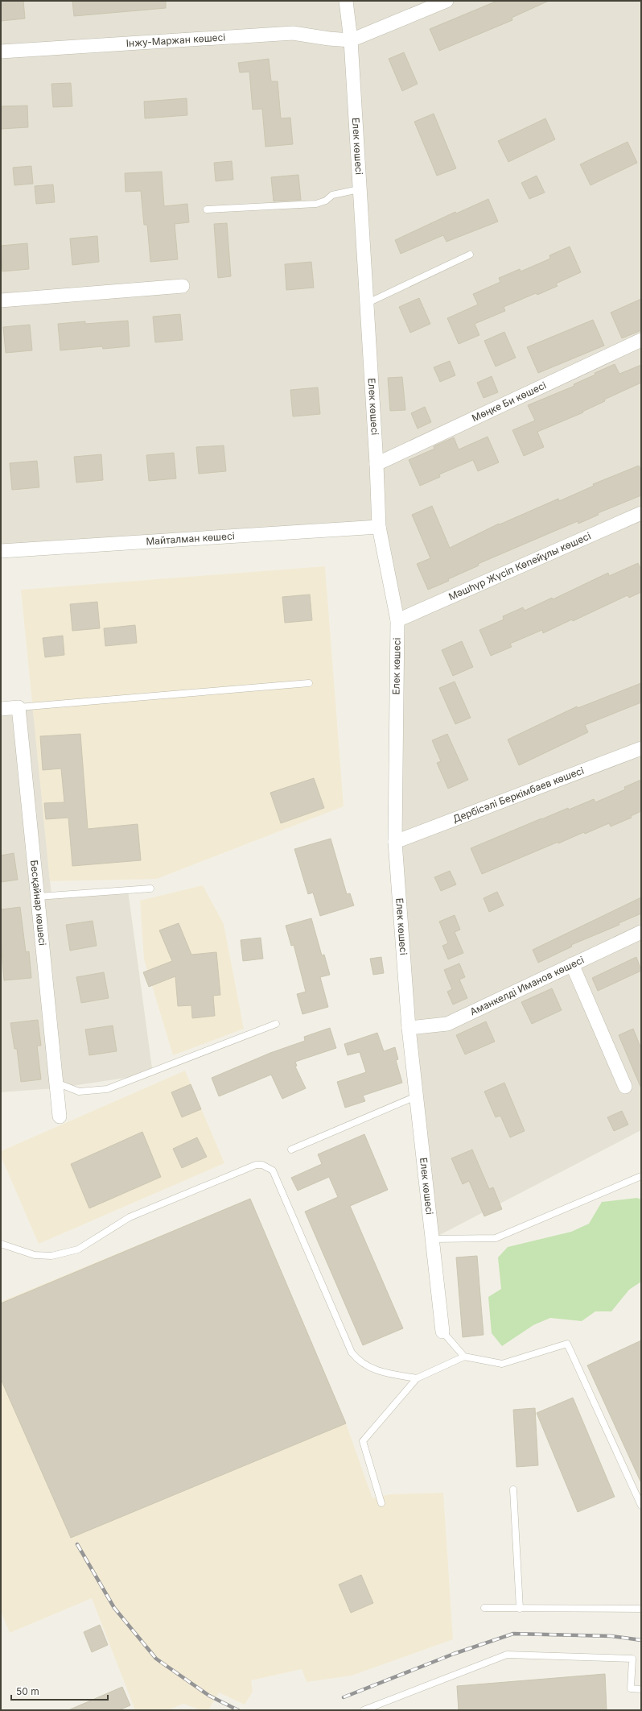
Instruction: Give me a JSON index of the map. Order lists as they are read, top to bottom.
{
  "streets": {
    "street": [
      "Інжу-Маржан көшесі",
      "Елек көшесі",
      "Мөңке Би көшесі",
      "Майталман көшесі",
      "Мәшһүр Жүсіп Көпейұлы көшесі",
      "Дербісәлі Беркімбаев көшесі",
      "Бесқайнар көшесі",
      "Аманкелді Иманов көшесі"
    ]
  },
  "crossings": [
    ["Інжу-Маржан көшесі", "Елек көшесі"],
    ["Елек көшесі", "Мөңке Би көшесі"],
    ["Елек көшесі", "Майталман көшесі"],
    ["Елек көшесі", "Мәшһүр Жүсіп Көпейұлы көшесі"],
    ["Елек көшесі", "Дербісәлі Беркімбаев көшесі"],
    ["Елек көшесі", "Аманкелді Иманов көшесі"]
  ],
  "scale_bar": "50 m"
}
